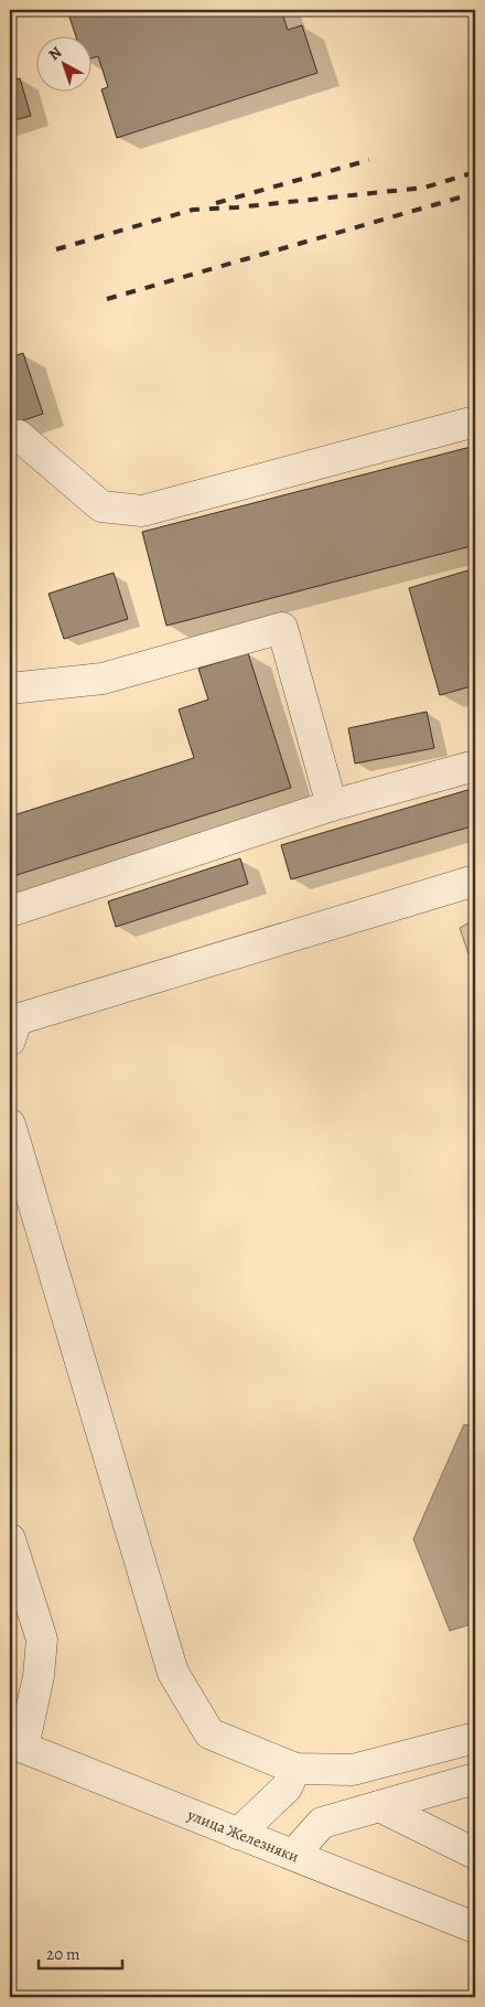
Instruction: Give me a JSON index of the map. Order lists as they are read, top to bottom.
{
  "streets": {
    "street": ["улица Железняки"]
  },
  "scale_bar": "20 m",
  "north": "top left"
}
